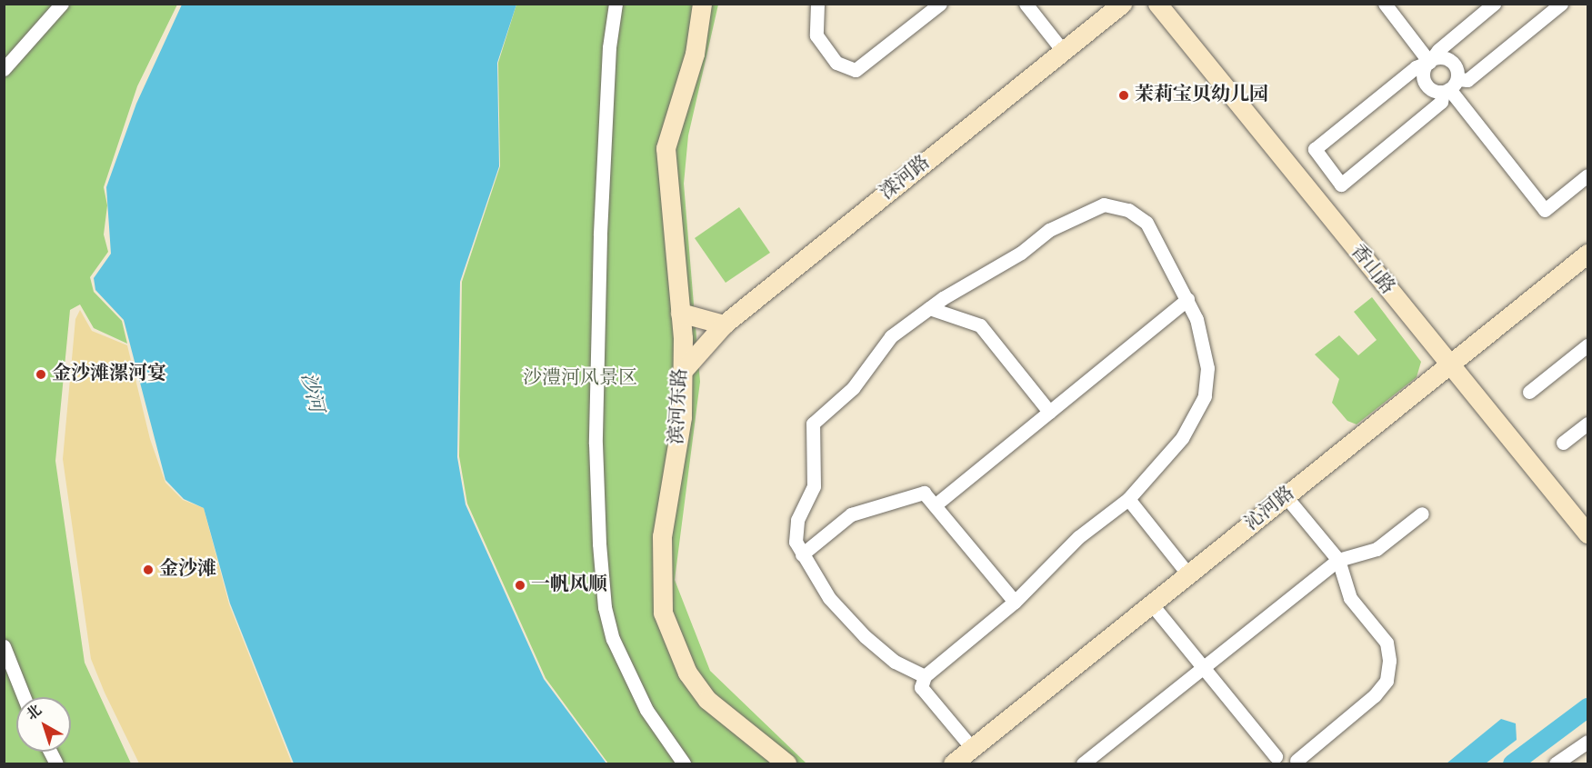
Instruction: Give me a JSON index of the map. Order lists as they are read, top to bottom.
{
  "streets": {
    "street": [
      "滦河路",
      "香山路",
      "滨河东路",
      "沁河路"
    ]
  },
  "crossings": [
    ["滦河路", "滨河东路"],
    ["香山路", "沁河路"]
  ],
  "water": ["沙河"],
  "parks": ["沙澧河风景区"],
  "places": [
    "茉莉宝贝幼儿园",
    "金沙滩漯河宴",
    "金沙滩",
    "一帆风顺"
  ],
  "north": "top left"
}
